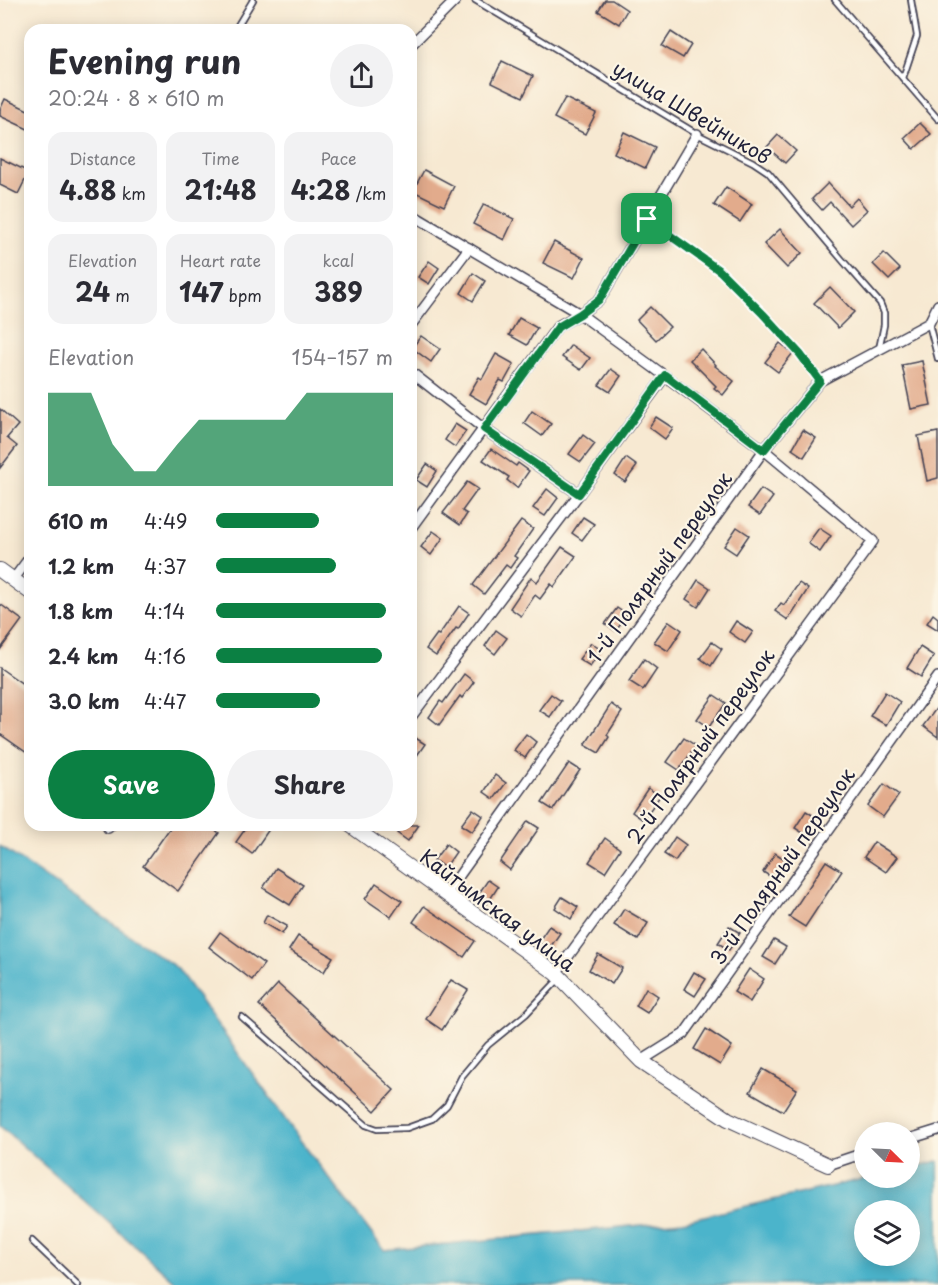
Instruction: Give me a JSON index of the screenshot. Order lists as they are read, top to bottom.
{
  "streets": {
    "street": [
      "1-й Полярный переулок",
      "2-й Полярный переулок",
      "3-й Полярный переулок",
      "Кайтымская улица"
    ],
    "lane": ["улица Швейников"]
  },
  "crossings": [
    ["улица Швейников", "1-й Полярный переулок"],
    ["1-й Полярный переулок", "2-й Полярный переулок"],
    ["1-й Полярный переулок", "Кайтымская улица"],
    ["2-й Полярный переулок", "Кайтымская улица"],
    ["3-й Полярный переулок", "Кайтымская улица"]
  ],
  "north": "bottom right",
  "page": {
    "heading": ["Evening run", "20:24 · 8 × 610 m"],
    "stats": [
      ["Distance", "4.88 km"],
      ["Time", "21:48"],
      ["Pace", "4:28 /km"],
      ["Elevation", "24 m"],
      ["Heart rate", "147 bpm"],
      ["kcal", "389"]
    ],
    "chart": ["Elevation", "154–157 m"],
    "list": [
      {
        "name": "610 m",
        "note": "4:49"
      },
      {
        "name": "1.2 km",
        "note": "4:37"
      },
      {
        "name": "1.8 km",
        "note": "4:14"
      },
      {
        "name": "2.4 km",
        "note": "4:16"
      },
      {
        "name": "3.0 km",
        "note": "4:47"
      }
    ],
    "buttons": ["Save", "Share"]
  }
}
